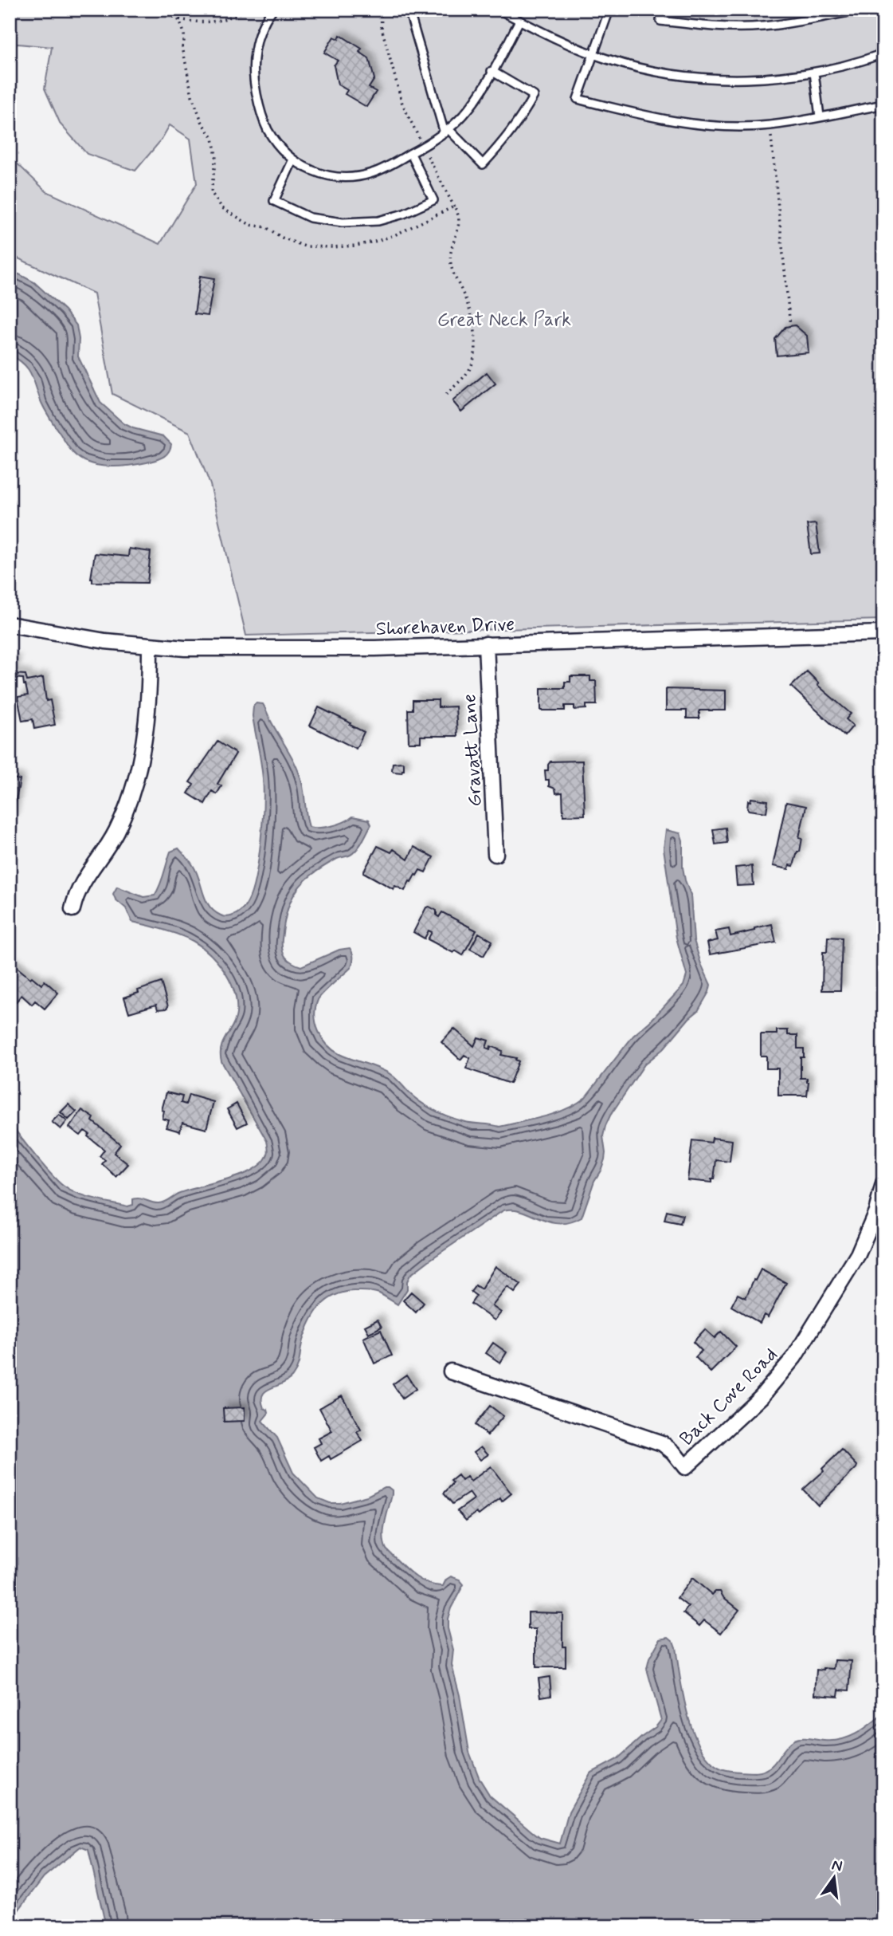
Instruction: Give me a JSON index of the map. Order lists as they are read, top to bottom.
{
  "streets": {
    "street": ["Shorehaven Drive", "Gravatt Lane", "Back Cove Road"]
  },
  "crossings": [
    ["Shorehaven Drive", "Gravatt Lane"]
  ],
  "parks": ["Great Neck Park"],
  "north": "top"
}
